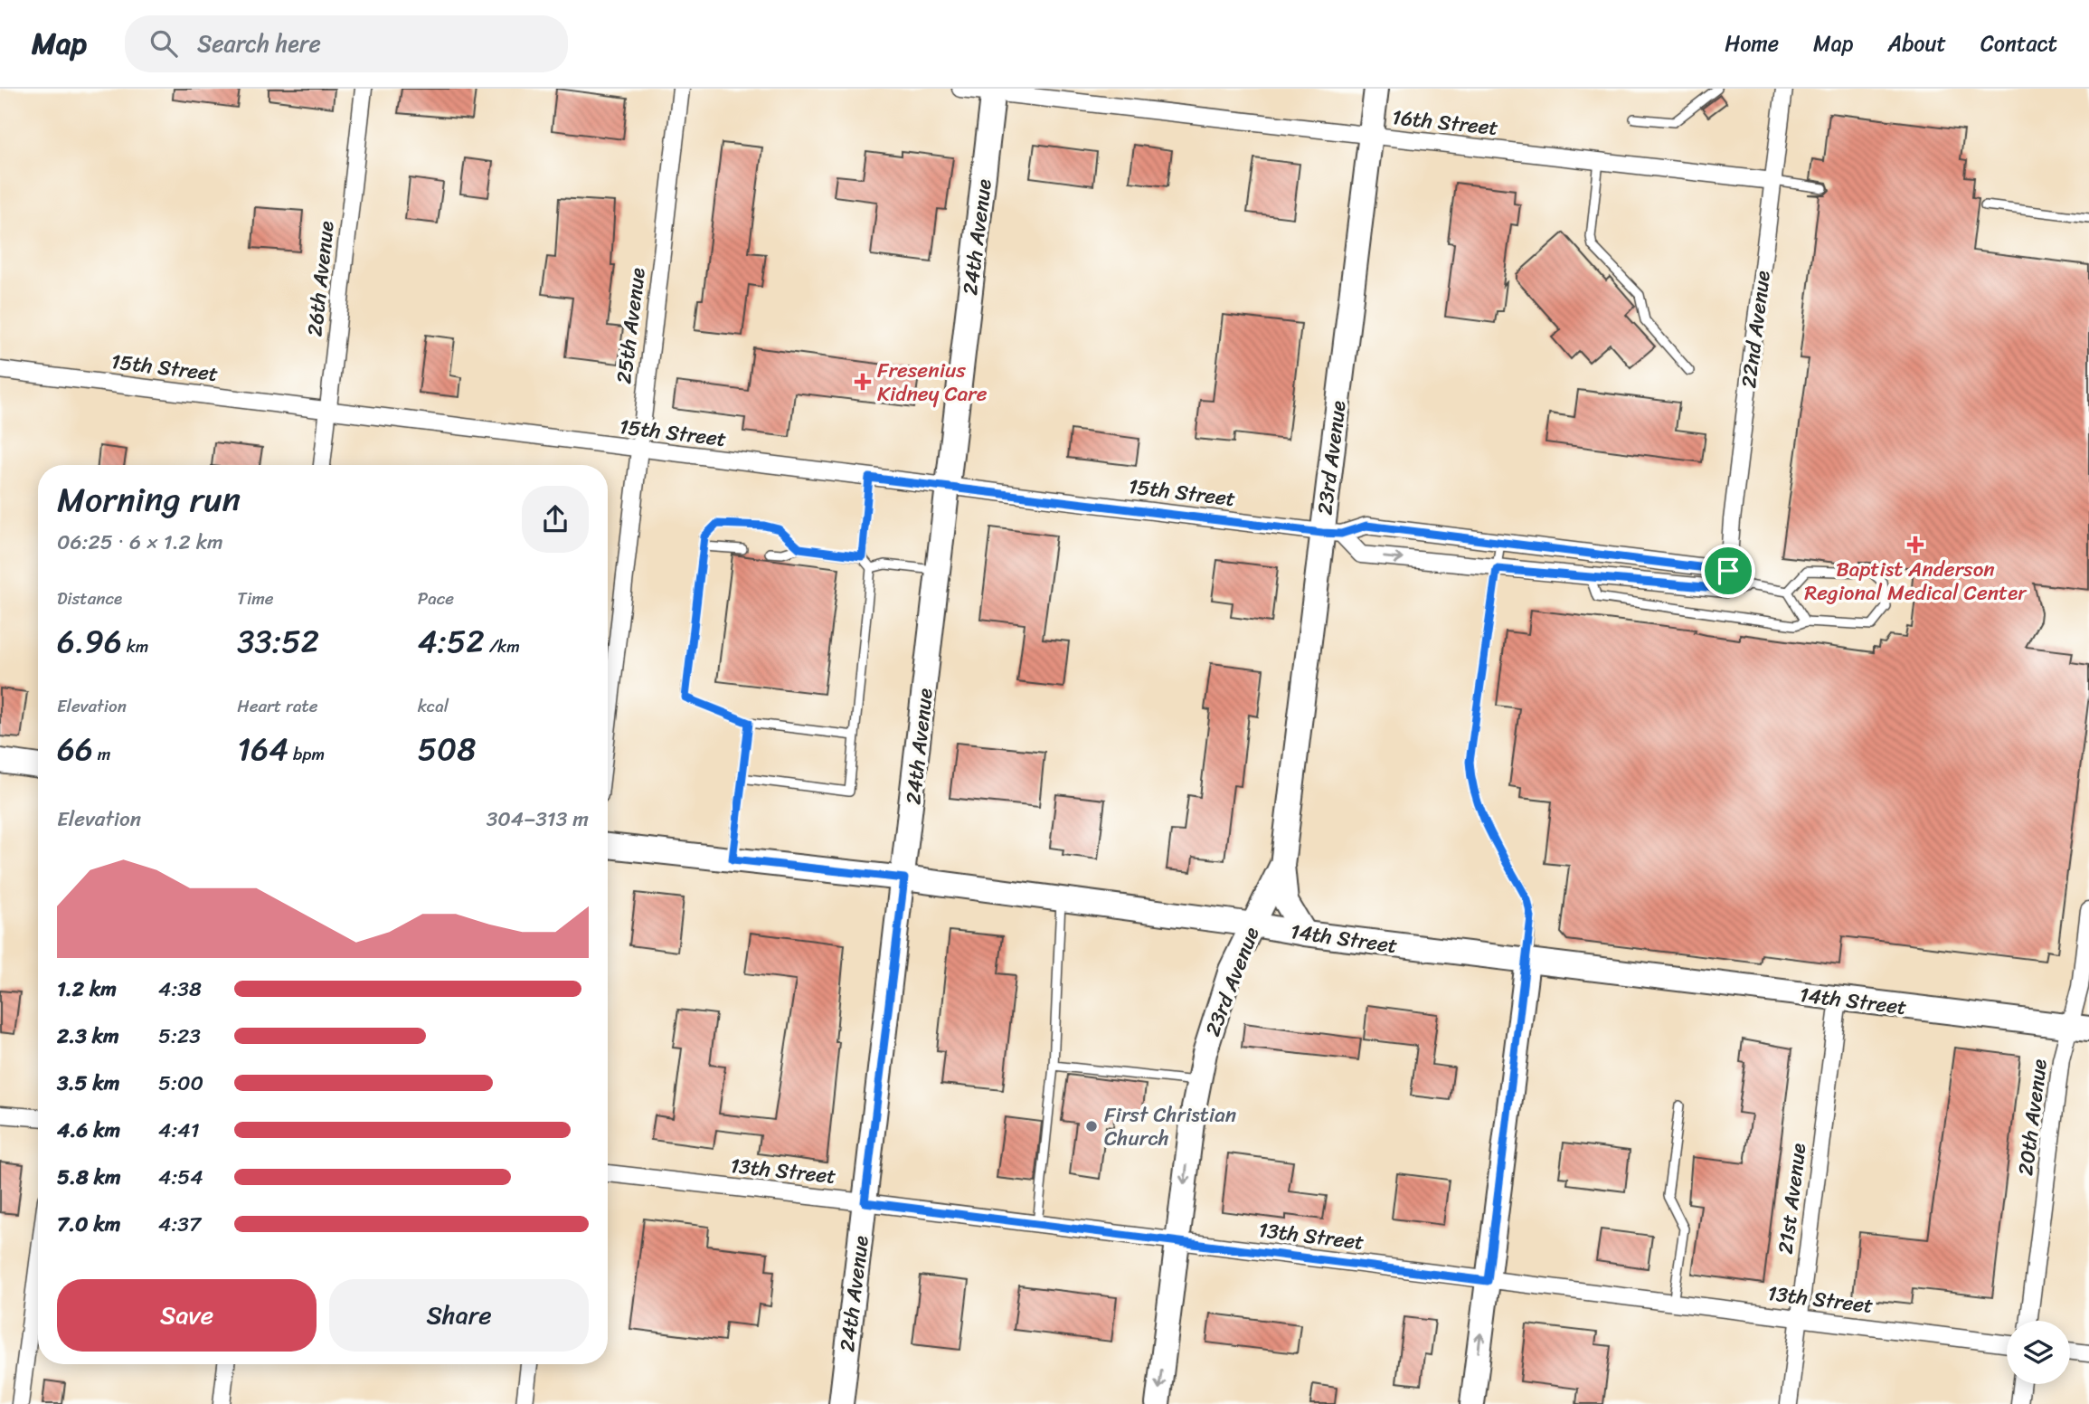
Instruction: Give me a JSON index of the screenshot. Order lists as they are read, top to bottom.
{
  "streets": {
    "main road": ["24th Avenue", "23rd Avenue", "14th Street"],
    "street": [
      "16th Street",
      "26th Avenue",
      "25th Avenue",
      "22nd Avenue",
      "15th Street",
      "20th Avenue",
      "13th Street",
      "21st Avenue"
    ]
  },
  "crossings": [
    ["16th Street", "24th Avenue"],
    ["16th Street", "22nd Avenue"],
    ["16th Street", "23rd Avenue"],
    ["24th Avenue", "15th Street"],
    ["24th Avenue", "14th Street"],
    ["24th Avenue", "13th Street"],
    ["26th Avenue", "15th Street"],
    ["25th Avenue", "15th Street"],
    ["22nd Avenue", "15th Street"],
    ["15th Street", "23rd Avenue"],
    ["23rd Avenue", "14th Street"],
    ["23rd Avenue", "13th Street"],
    ["14th Street", "20th Avenue"],
    ["14th Street", "21st Avenue"],
    ["13th Street", "21st Avenue"]
  ],
  "places": {
    "health": ["Fresenius Kidney Care", "Baptist Anderson Regional Medical Center"],
    "other": ["First Christian Church"]
  },
  "page": {
    "header": "Map",
    "search": "Search here",
    "nav": [
      "Home",
      "Map",
      "About",
      "Contact"
    ],
    "heading": ["Morning run", "06:25 · 6 × 1.2 km"],
    "stats": [
      ["Distance", "6.96 km"],
      ["Time", "33:52"],
      ["Pace", "4:52 /km"],
      ["Elevation", "66 m"],
      ["Heart rate", "164 bpm"],
      ["kcal", "508"]
    ],
    "chart": ["Elevation", "304–313 m"],
    "list": [
      {
        "name": "1.2 km",
        "note": "4:38"
      },
      {
        "name": "2.3 km",
        "note": "5:23"
      },
      {
        "name": "3.5 km",
        "note": "5:00"
      },
      {
        "name": "4.6 km",
        "note": "4:41"
      },
      {
        "name": "5.8 km",
        "note": "4:54"
      },
      {
        "name": "7.0 km",
        "note": "4:37"
      }
    ],
    "buttons": ["Save", "Share"]
  }
}
